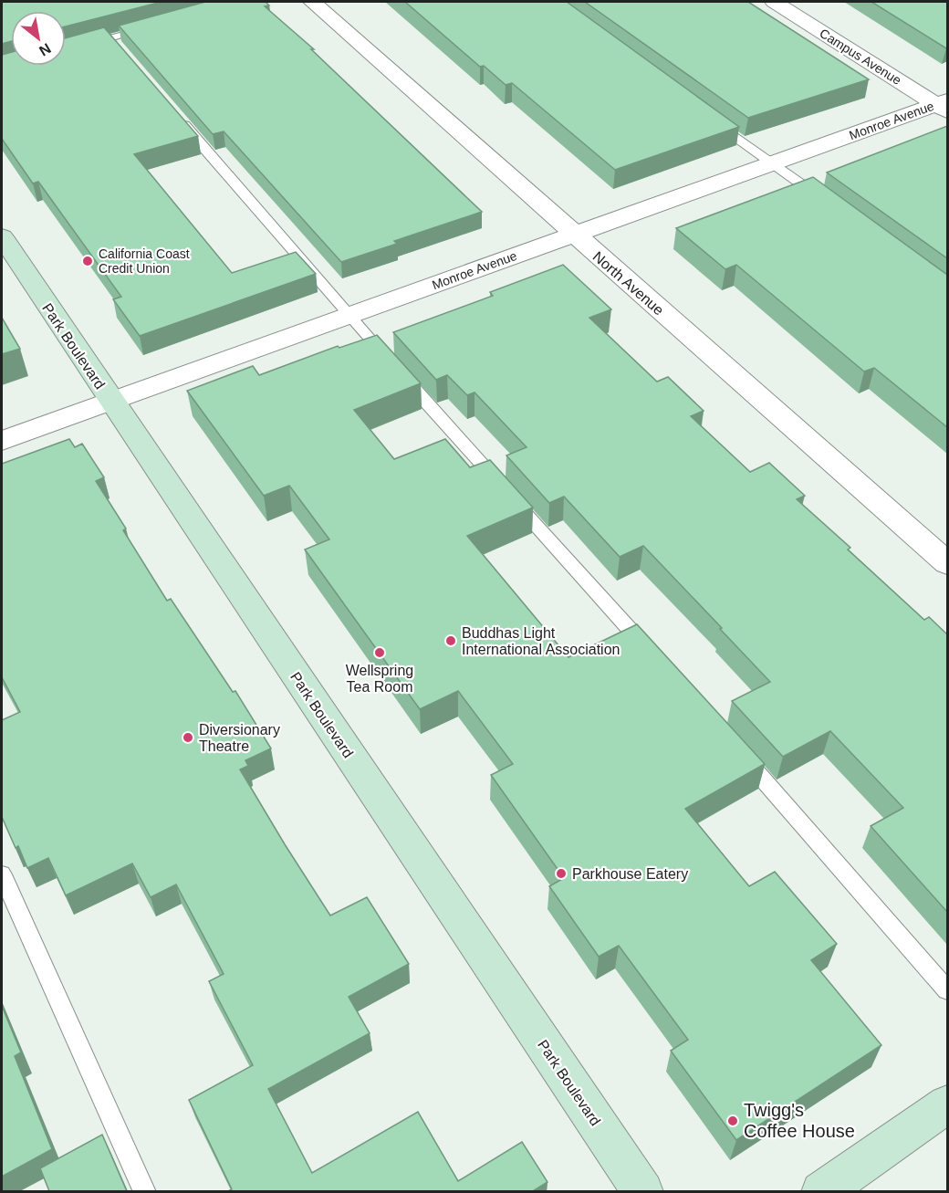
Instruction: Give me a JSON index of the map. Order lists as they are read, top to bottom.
{
  "streets": {
    "main road": ["Park Boulevard"],
    "street": ["Campus Avenue", "Monroe Avenue", "North Avenue"]
  },
  "crossings": [
    ["Campus Avenue", "Monroe Avenue"],
    ["Monroe Avenue", "North Avenue"],
    ["Monroe Avenue", "Park Boulevard"]
  ],
  "places": [
    "California Coast Credit Union",
    "Buddhas Light International Association",
    "Wellspring Tea Room",
    "Diversionary Theatre",
    "Parkhouse Eatery",
    "Twigg's Coffee House"
  ],
  "north": "bottom right"
}
